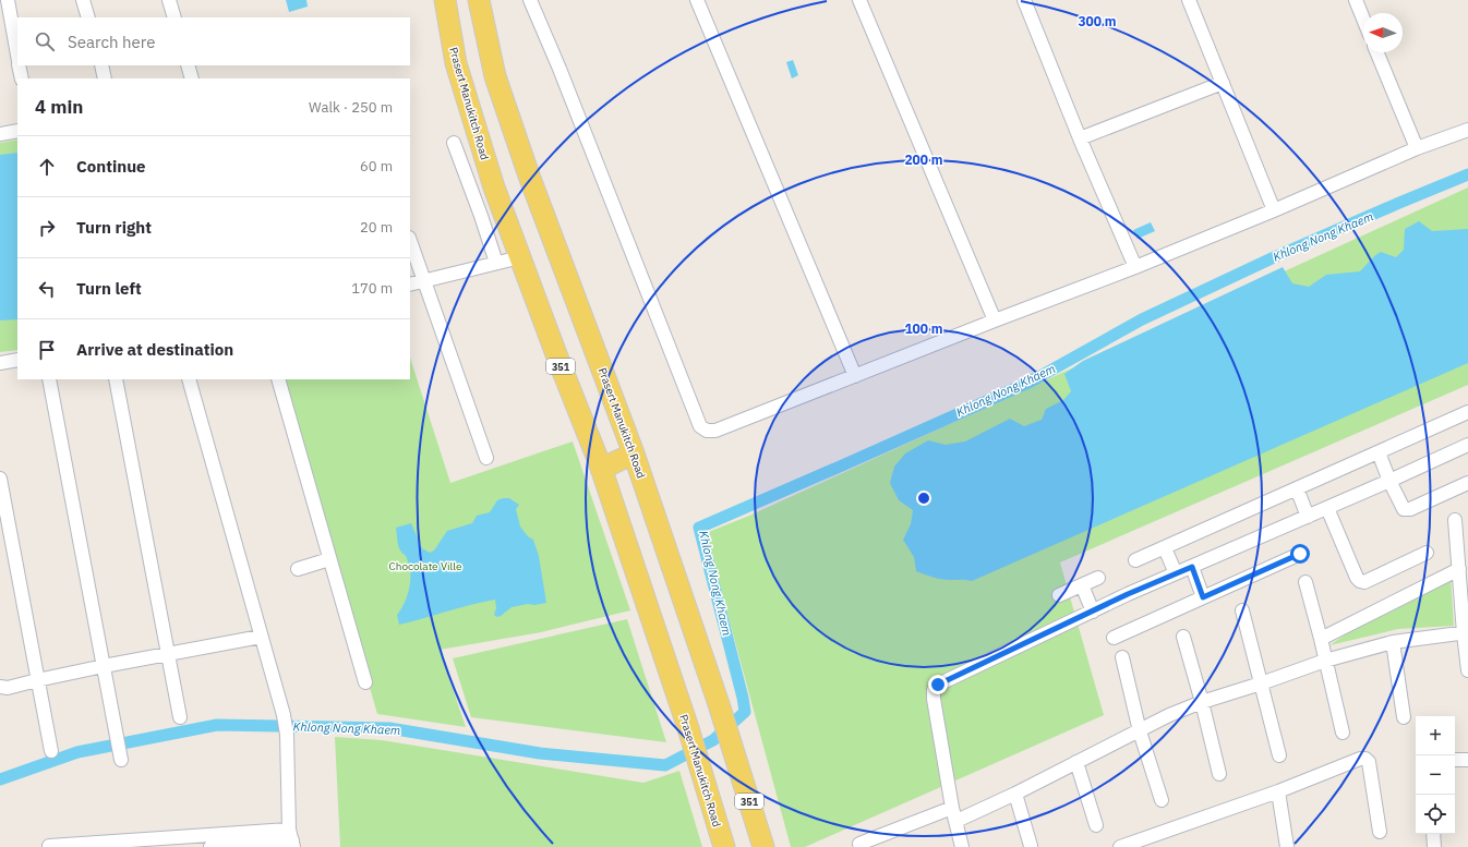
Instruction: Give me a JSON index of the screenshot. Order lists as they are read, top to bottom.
{
  "streets": {
    "main road": ["Prasert Manukitch Road", "351"]
  },
  "water": ["Khlong Nong Khaem"],
  "parks": ["Chocolate Ville"],
  "north": "left",
  "page": {
    "search": "Search here",
    "heading": ["4 min", "Walk · 250 m"],
    "list": [
      ["Continue", "60 m"],
      ["Turn right", "20 m"],
      ["Turn left", "170 m"],
      "Arrive at destination"
    ],
    "map_buttons": ["+", "−"]
  },
  "rings": ["300 m", "200 m", "100 m"]
}
